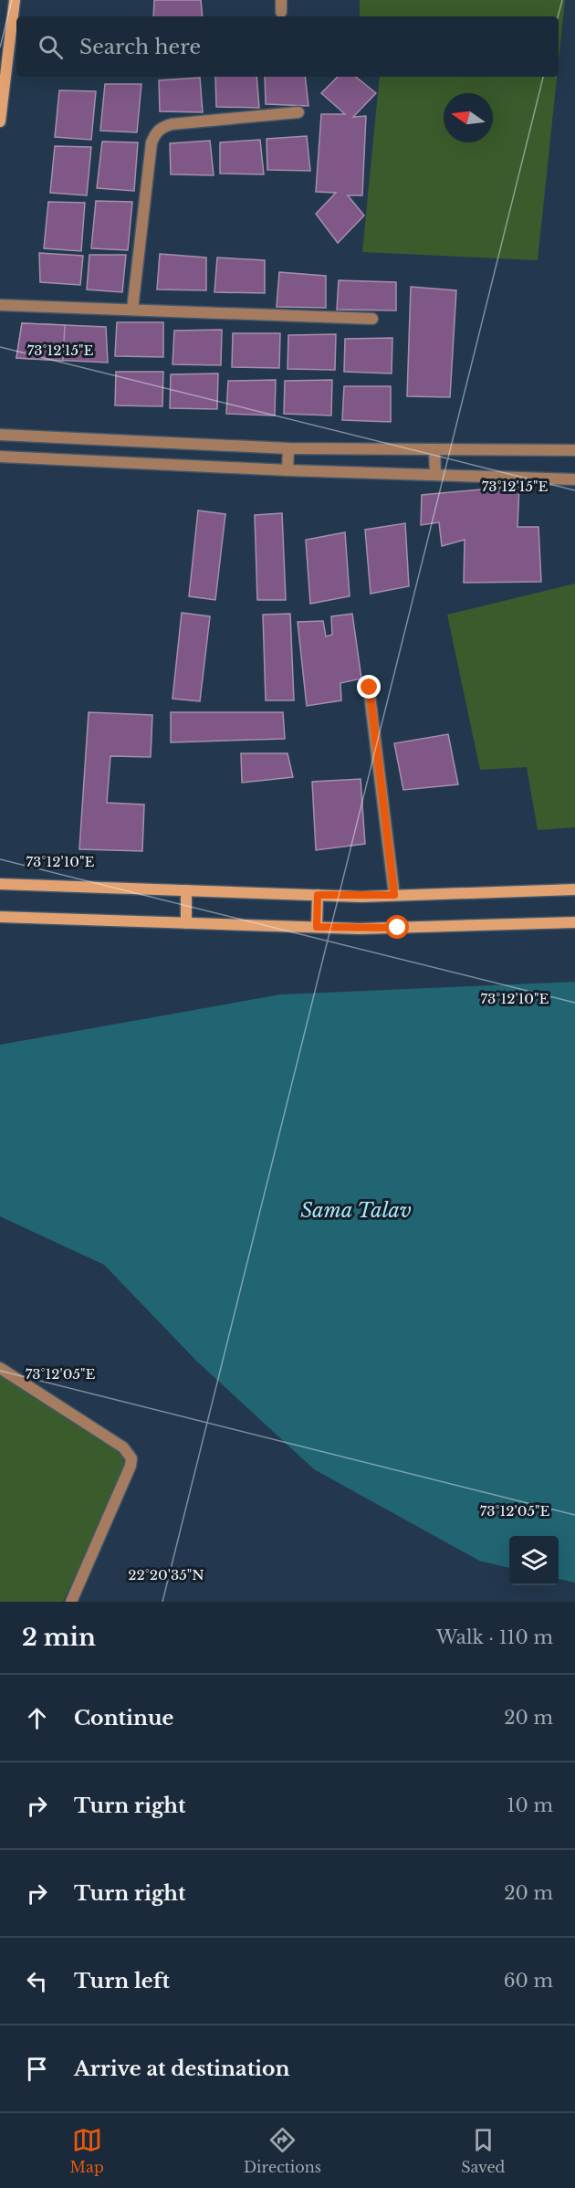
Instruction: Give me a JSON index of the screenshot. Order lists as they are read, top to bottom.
{
  "water": ["Sama Talav"],
  "north": "left",
  "page": {
    "search": "Search here",
    "heading": ["2 min", "Walk · 110 m"],
    "list": [
      ["Continue", "20 m"],
      ["Turn right", "10 m"],
      ["Turn right", "20 m"],
      ["Turn left", "60 m"],
      "Arrive at destination"
    ],
    "nav": ["Map", "Directions", "Saved"]
  },
  "coordinates": [
    "73°12'15\"E",
    "73°12'10\"E",
    "73°12'05\"E",
    "22°20'35\"N"
  ]
}
